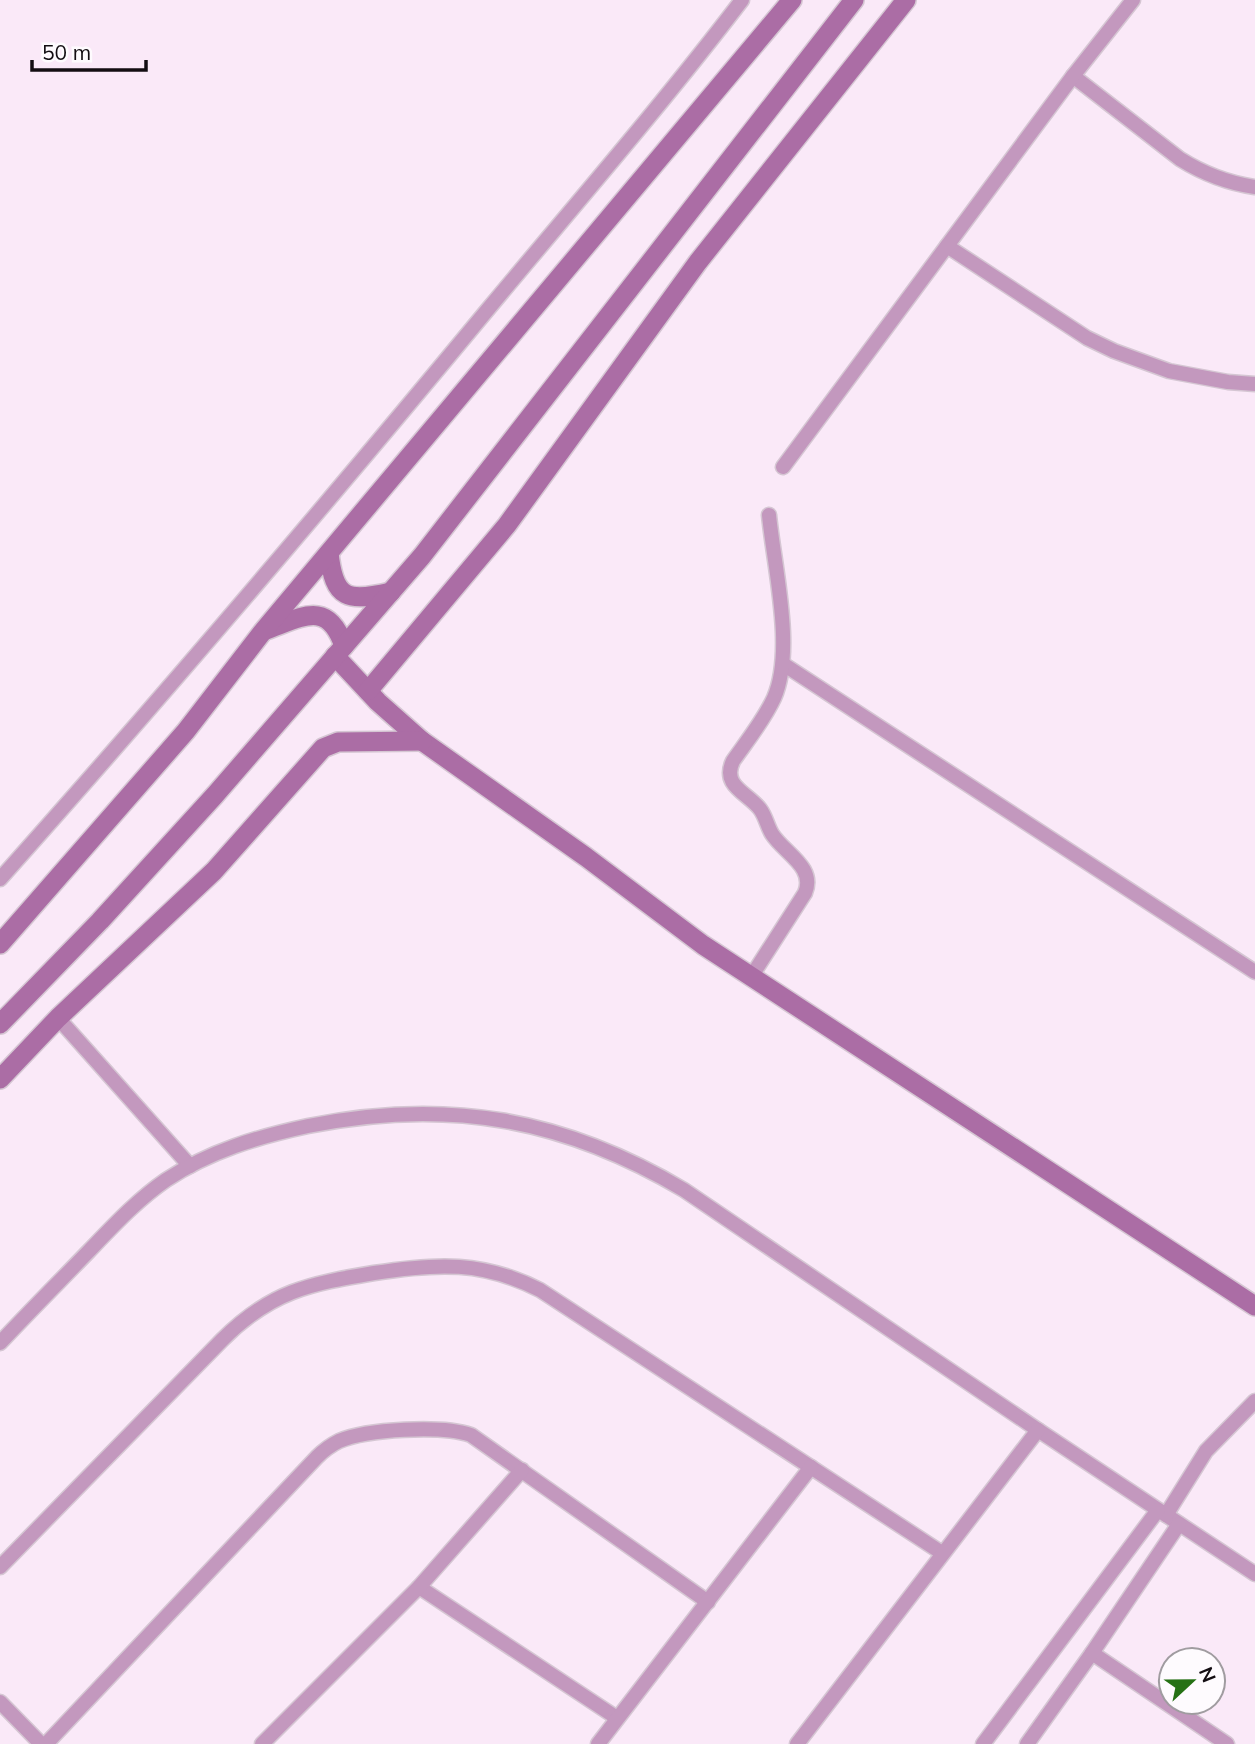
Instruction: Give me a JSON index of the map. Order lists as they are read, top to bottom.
{
  "scale_bar": "50 m",
  "north": "right"
}
